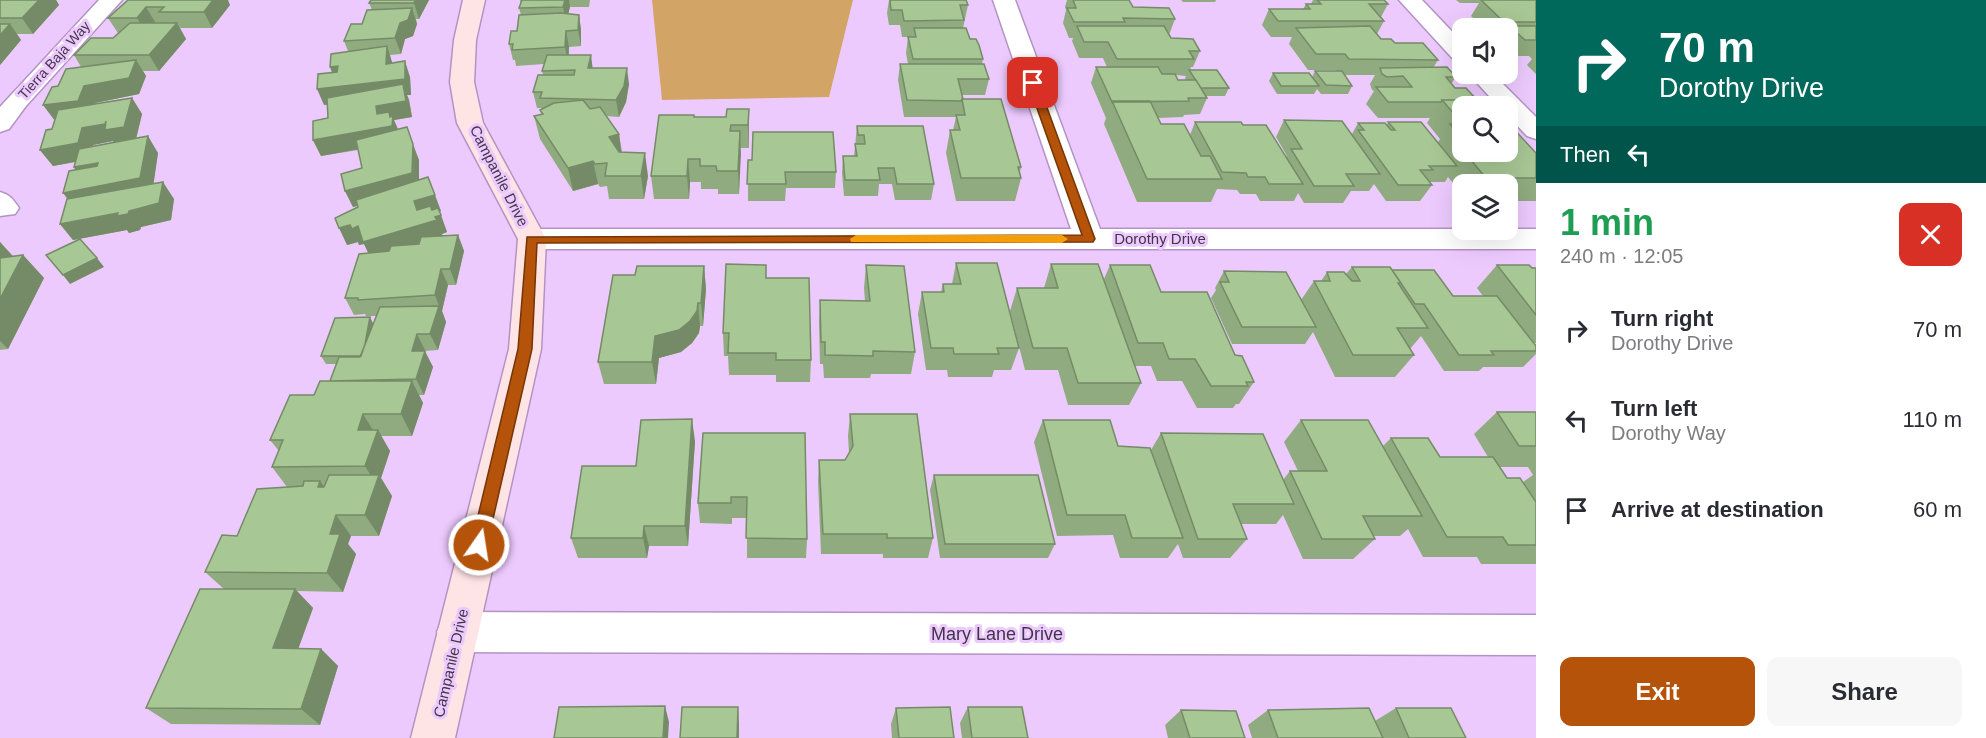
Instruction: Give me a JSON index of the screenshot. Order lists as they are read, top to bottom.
{
  "streets": {
    "street": [
      "Tierra Baja Way",
      "Campanile Drive",
      "Dorothy Drive",
      "Mary Lane Drive"
    ]
  },
  "crossings": [
    ["Campanile Drive", "Dorothy Drive"],
    ["Campanile Drive", "Mary Lane Drive"]
  ],
  "page": {
    "turn": ["70 m", "Dorothy Drive"],
    "then": "Then",
    "heading": ["1 min", "240 m · 12:05"],
    "list": [
      {
        "name": "Turn right",
        "note": "Dorothy Drive",
        "value": "70 m"
      },
      {
        "name": "Turn left",
        "note": "Dorothy Way",
        "value": "110 m"
      },
      {
        "name": "Arrive at destination",
        "value": "60 m"
      }
    ],
    "buttons": ["Exit", "Share"]
  }
}
